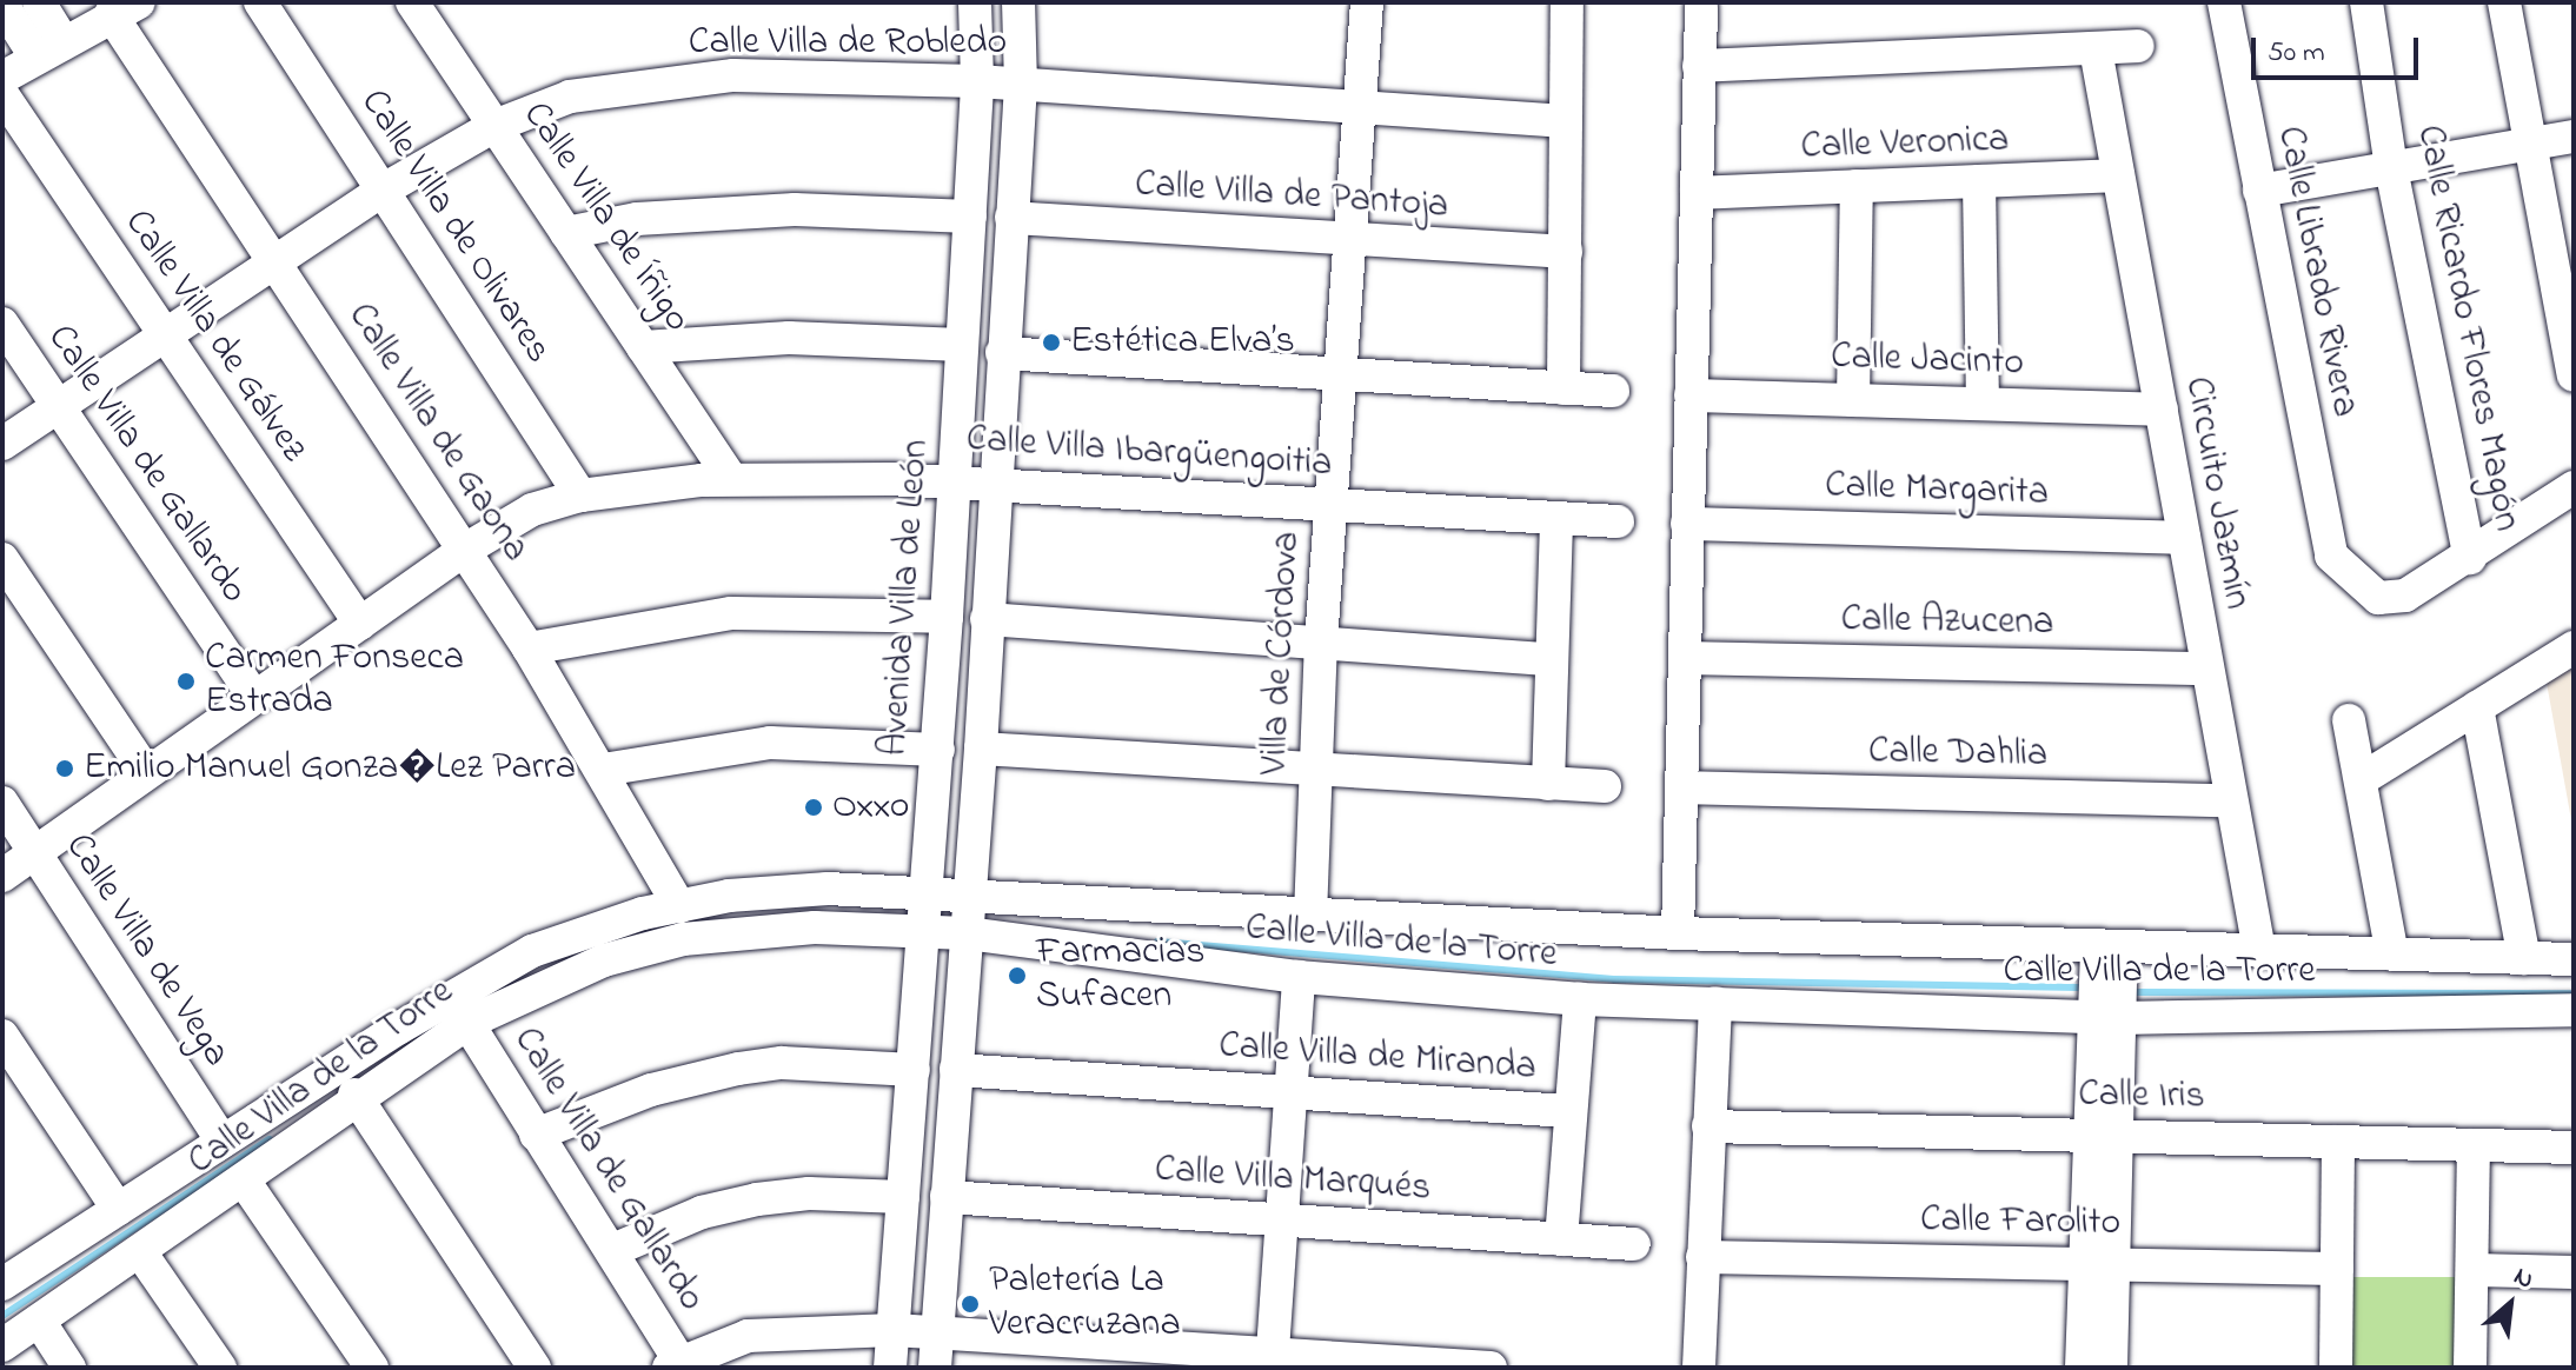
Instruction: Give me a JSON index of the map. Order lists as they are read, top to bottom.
{
  "streets": {
    "street": [
      "Calle Villa de Robledo",
      "Calle Veronica",
      "Calle Villa de Pantoja",
      "Calle Villa de Íñigo",
      "Calle Villa de Olivares",
      "Calle Librado Rivera",
      "Calle Ricardo Flores Magón",
      "Calle Villa de Gálvez",
      "Calle Jacinto",
      "Calle Villa de Gaona",
      "Calle Villa Ibargüengoitia",
      "Calle Villa de Gallardo",
      "Calle Margarita",
      "Circuito Jazmín",
      "Avenida Villa de León",
      "Calle Azucena",
      "Villa de Córdova",
      "Calle Dahlia",
      "Calle Villa de la Torre",
      "Calle Villa de Vega",
      "Calle Villa de Miranda",
      "Calle Iris",
      "Calle Villa Marqués",
      "Calle Farolito"
    ]
  },
  "crossings": [
    ["Calle Villa de Robledo", "Calle Villa de Íñigo"],
    ["Calle Villa de Robledo", "Calle Villa de Olivares"],
    ["Calle Villa de Robledo", "Calle Villa de Gálvez"],
    ["Calle Villa de Robledo", "Calle Villa de Gaona"],
    ["Calle Villa de Robledo", "Calle Villa de Gallardo"],
    ["Calle Villa de Robledo", "Avenida Villa de León"],
    ["Calle Villa de Robledo", "Villa de Córdova"],
    ["Calle Veronica", "Circuito Jazmín"],
    ["Calle Villa de Pantoja", "Avenida Villa de León"],
    ["Calle Villa de Pantoja", "Villa de Córdova"],
    ["Calle Villa de Íñigo", "Calle Villa Ibargüengoitia"],
    ["Calle Villa de Olivares", "Calle Villa Ibargüengoitia"],
    ["Calle Librado Rivera", "Calle Ricardo Flores Magón"],
    ["Calle Villa de Gálvez", "Calle Villa Ibargüengoitia"],
    ["Calle Jacinto", "Circuito Jazmín"],
    ["Calle Villa de Gaona", "Calle Villa Ibargüengoitia"],
    ["Calle Villa de Gaona", "Calle Villa de la Torre"],
    ["Calle Villa Ibargüengoitia", "Calle Villa de Gallardo"],
    ["Calle Villa Ibargüengoitia", "Avenida Villa de León"],
    ["Calle Villa Ibargüengoitia", "Villa de Córdova"],
    ["Calle Villa Ibargüengoitia", "Calle Villa de Vega"],
    ["Calle Villa de Gallardo", "Calle Villa de la Torre"],
    ["Calle Margarita", "Circuito Jazmín"],
    ["Circuito Jazmín", "Calle Azucena"],
    ["Circuito Jazmín", "Calle Dahlia"],
    ["Circuito Jazmín", "Calle Villa de la Torre"],
    ["Avenida Villa de León", "Calle Villa de la Torre"],
    ["Avenida Villa de León", "Calle Villa de Miranda"],
    ["Avenida Villa de León", "Calle Villa Marqués"],
    ["Villa de Córdova", "Calle Villa de la Torre"],
    ["Calle Villa de la Torre", "Calle Villa de Vega"]
  ],
  "places": [
    "Estética Elva’s",
    "Carmen Fonseca Estrada",
    "Emilio Manuel Gonza�Lez Parra",
    "Oxxo",
    "Farmacias Sufacen",
    "Paletería La Veracruzana"
  ],
  "scale_bar": "50 m",
  "north": "top right"
}
